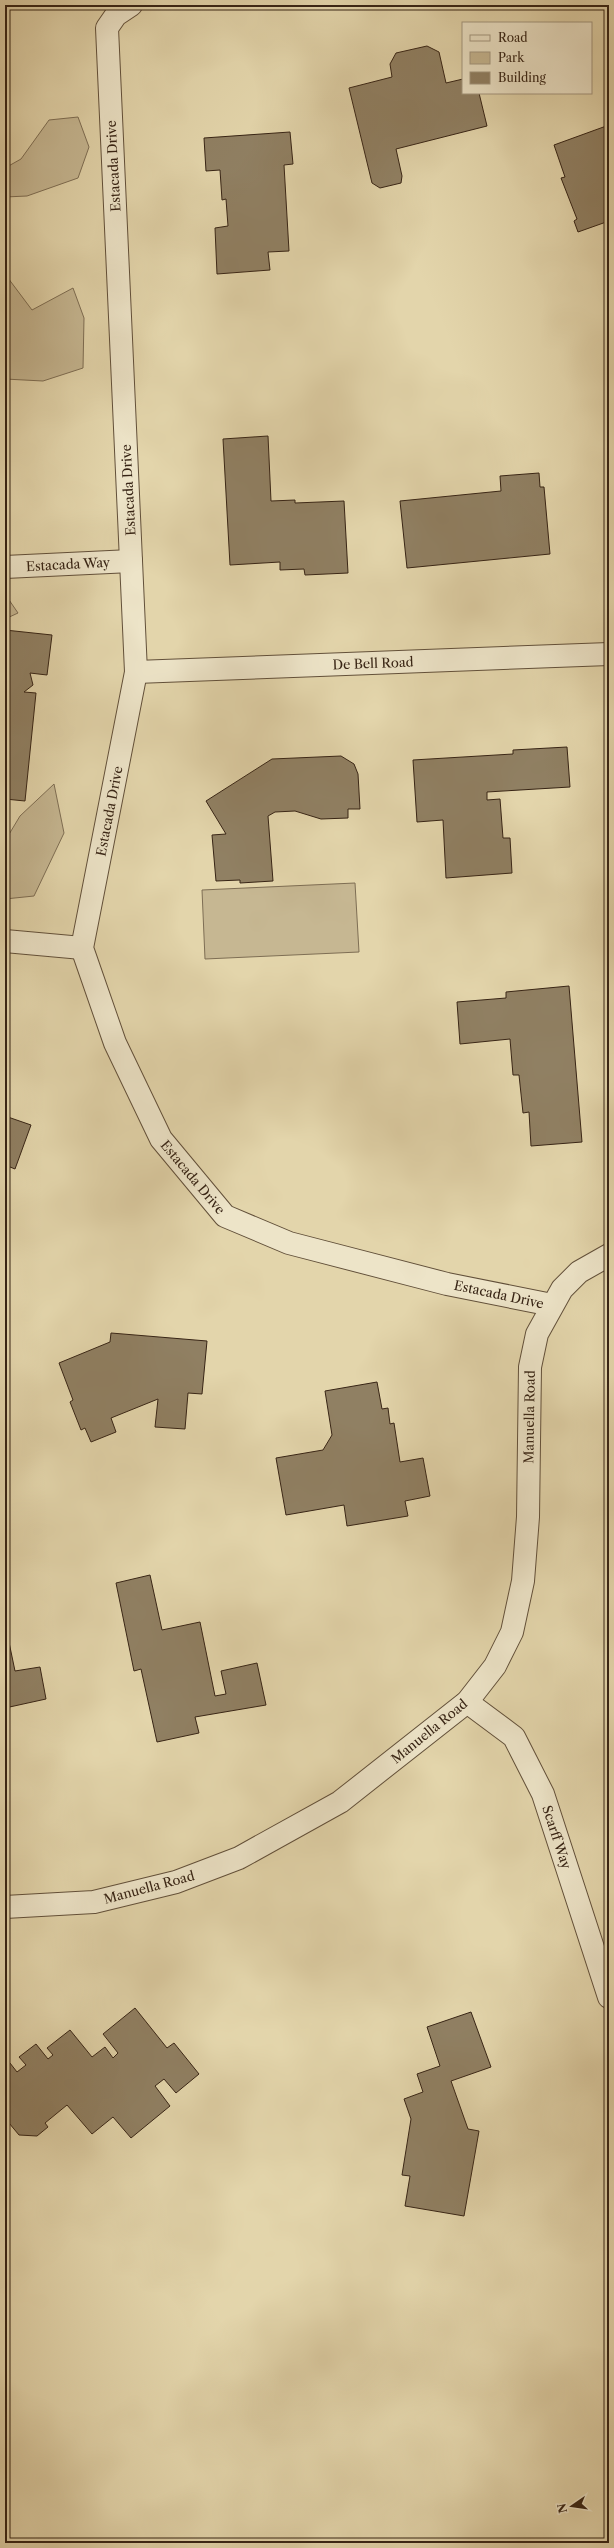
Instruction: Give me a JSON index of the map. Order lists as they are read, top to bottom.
{
  "streets": {
    "street": [
      "Estacada Drive",
      "Estacada Way",
      "De Bell Road",
      "Manuella Road",
      "Scarff Way"
    ]
  },
  "crossings": [
    ["Estacada Drive", "Estacada Way"],
    ["Estacada Drive", "De Bell Road"],
    ["Estacada Drive", "Manuella Road"],
    ["Manuella Road", "Scarff Way"]
  ],
  "legend": ["Road", "Park", "Building"],
  "north": "left"
}
